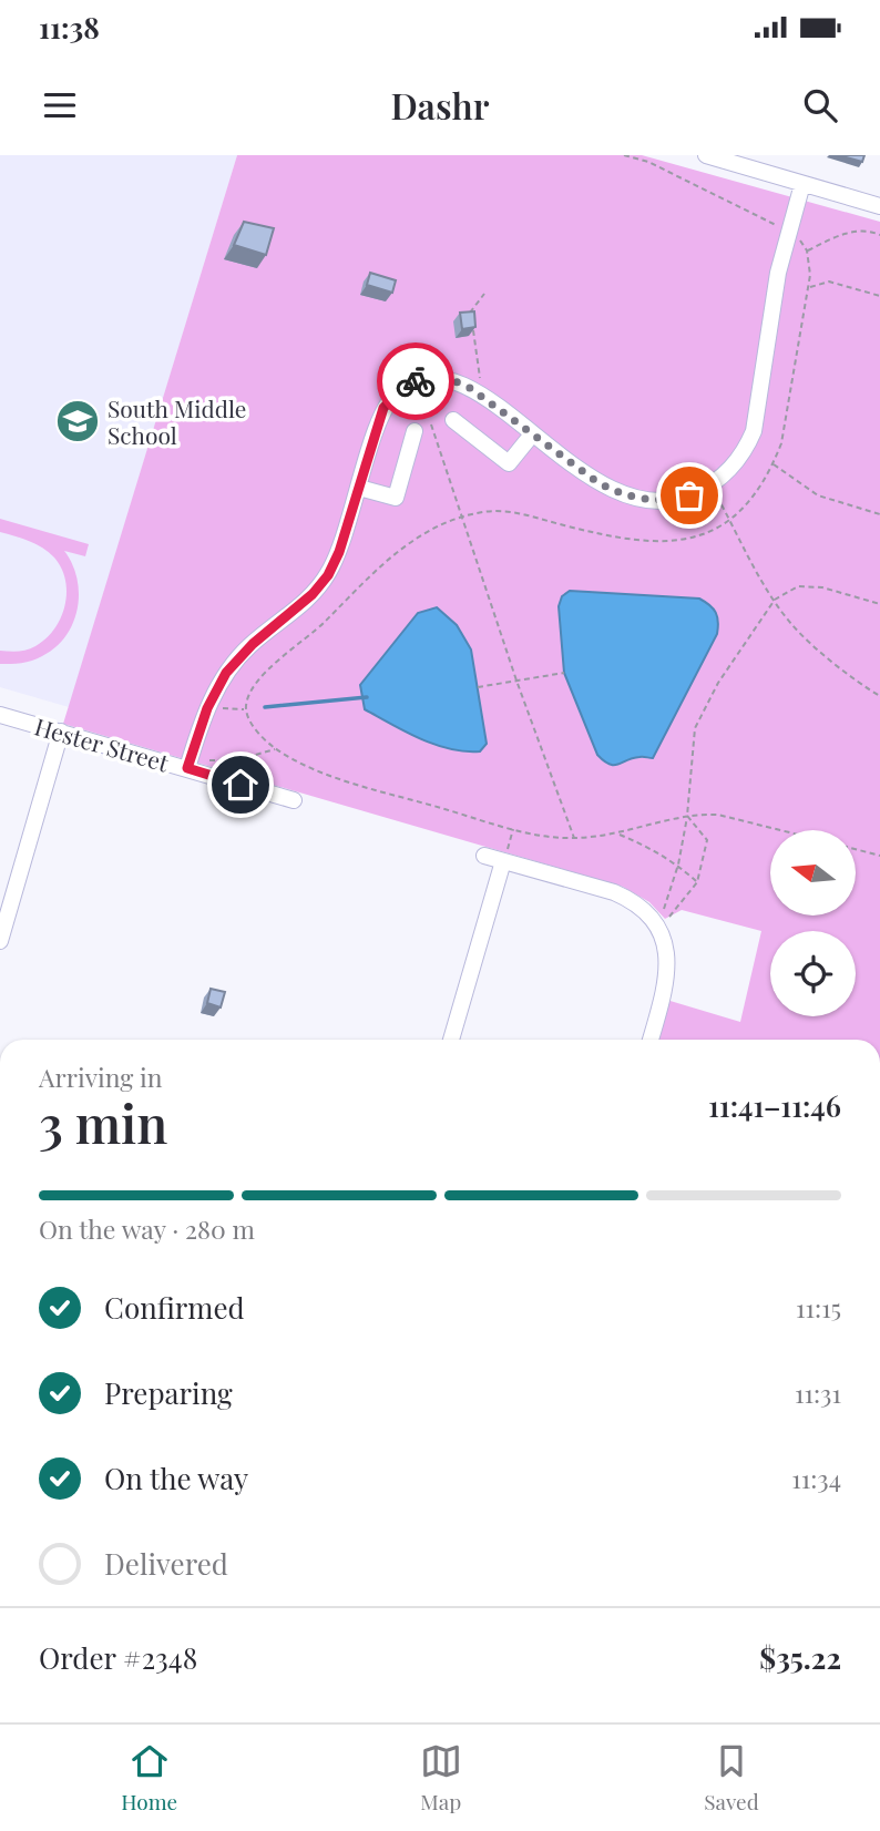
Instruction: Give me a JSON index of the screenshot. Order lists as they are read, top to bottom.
{
  "streets": {
    "street": ["Hester Street"]
  },
  "places": {
    "school or university": ["South Middle School"]
  },
  "north": "left",
  "page": {
    "status": "11:38",
    "header": "Dashr",
    "heading": ["3 min", "Arriving in", "11:41–11:46"],
    "panel": ["Order #2348", "$35.22"],
    "bar": "On the way · 280 m",
    "list": [
      ["Confirmed", "11:15"],
      ["Preparing", "11:31"],
      ["On the way", "11:34"],
      "Delivered"
    ],
    "tabs": ["Home", "Map", "Saved"]
  }
}
